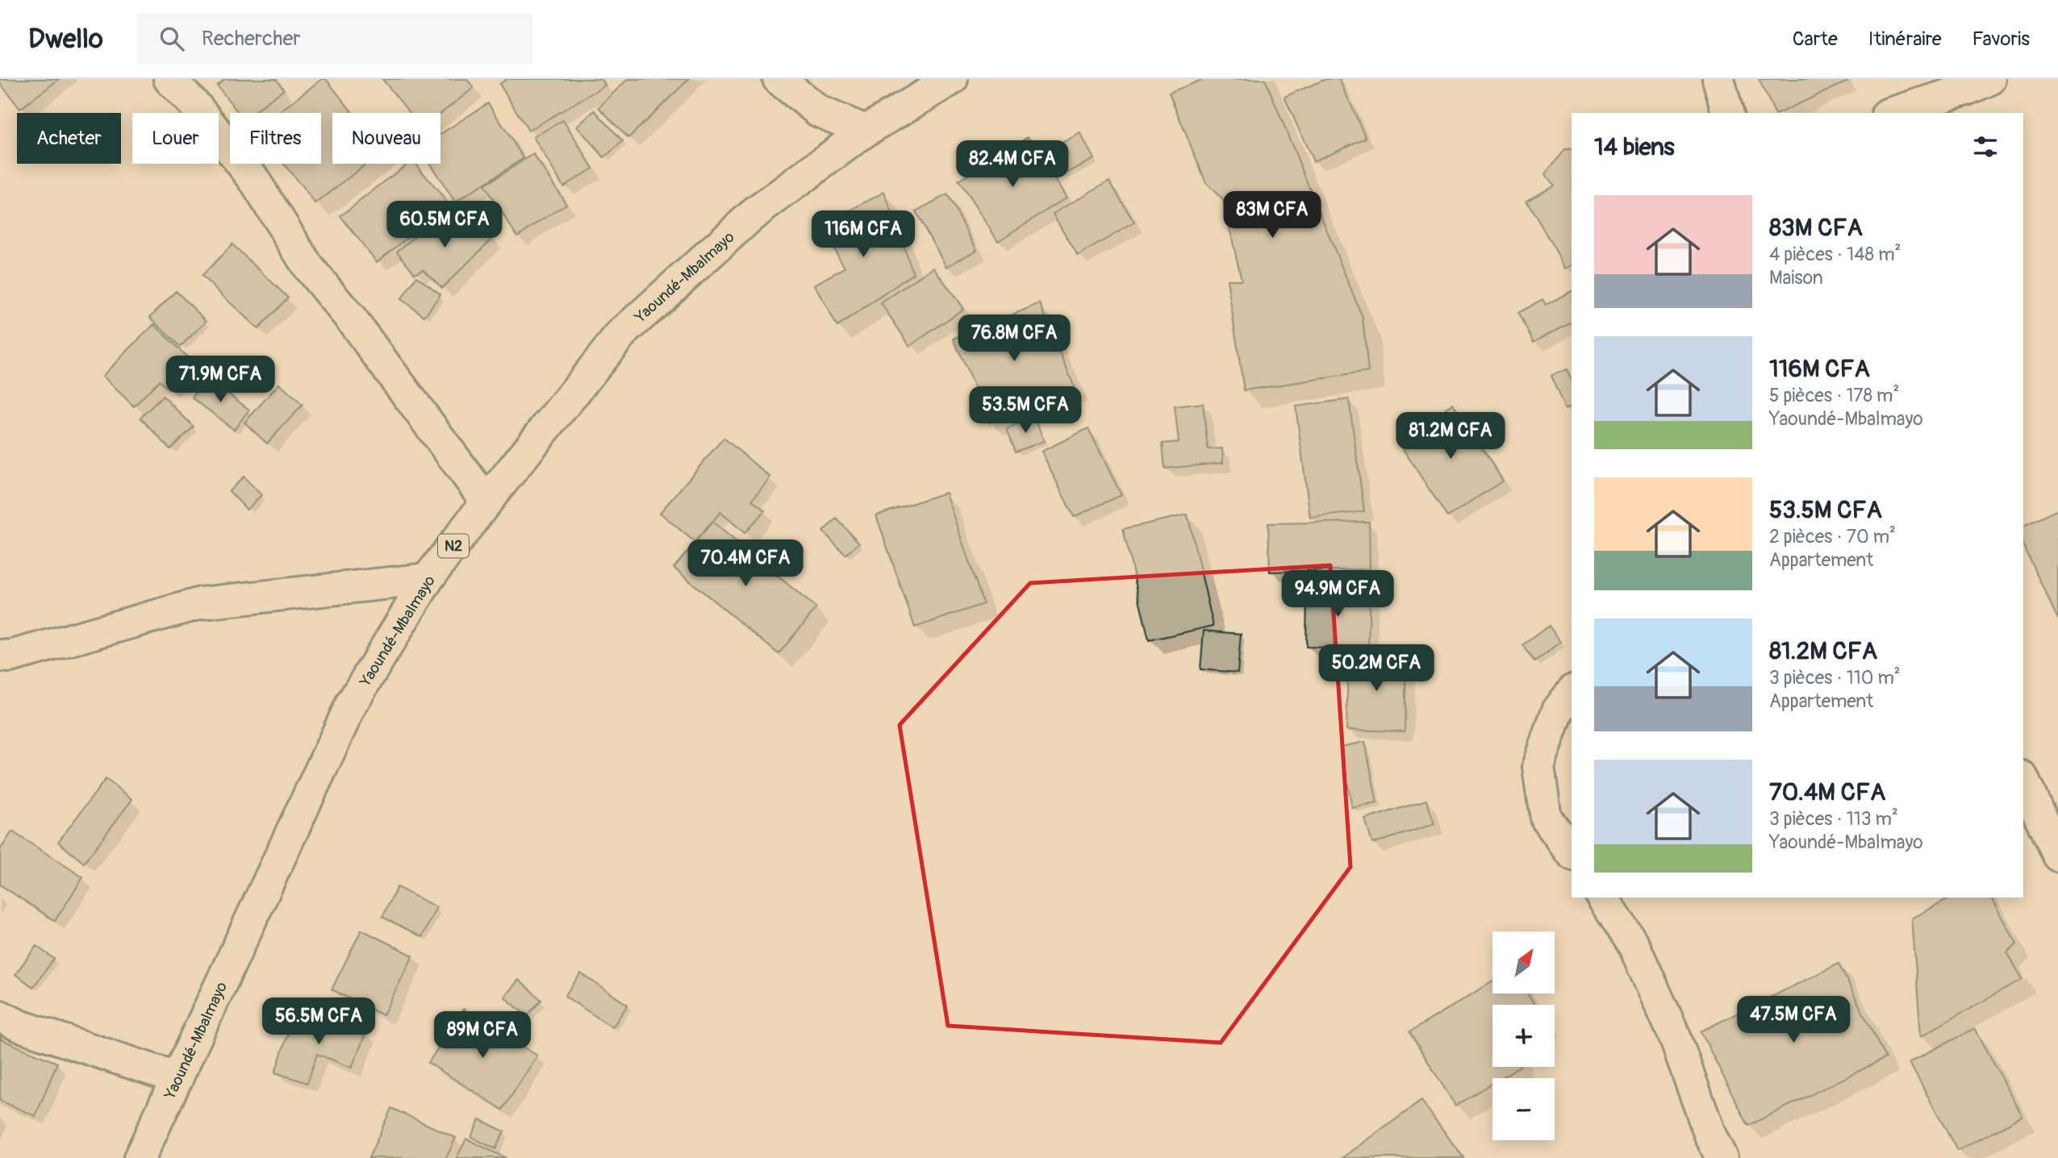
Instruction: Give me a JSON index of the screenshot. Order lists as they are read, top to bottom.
{
  "streets": {
    "main road": ["Yaoundé-Mbalmayo", "N2"]
  },
  "north": "top right",
  "page": {
    "header": "Dwello",
    "search": "Rechercher",
    "nav": ["Carte", "Itinéraire", "Favoris"],
    "chip": [
      "Acheter",
      "Louer",
      "Filtres",
      "Nouveau"
    ],
    "heading": "14 biens",
    "price": [
      "82.4M CFA",
      "83M CFA",
      "60.5M CFA",
      "116M CFA",
      "76.8M CFA",
      "71.9M CFA",
      "53.5M CFA",
      "81.2M CFA",
      "70.4M CFA",
      "94.9M CFA",
      "50.2M CFA",
      "47.5M CFA",
      "56.5M CFA",
      "89M CFA"
    ],
    "list": [
      {
        "name": "83M CFA",
        "note": "4 pièces · 148 m² · Maison"
      },
      {
        "name": "116M CFA",
        "note": "5 pièces · 178 m² · Yaoundé-Mbalmayo"
      },
      {
        "name": "53.5M CFA",
        "note": "2 pièces · 70 m² · Appartement"
      },
      {
        "name": "81.2M CFA",
        "note": "3 pièces · 110 m² · Appartement"
      },
      {
        "name": "70.4M CFA",
        "note": "3 pièces · 113 m² · Yaoundé-Mbalmayo"
      }
    ],
    "map_buttons": ["+", "−"]
  }
}
